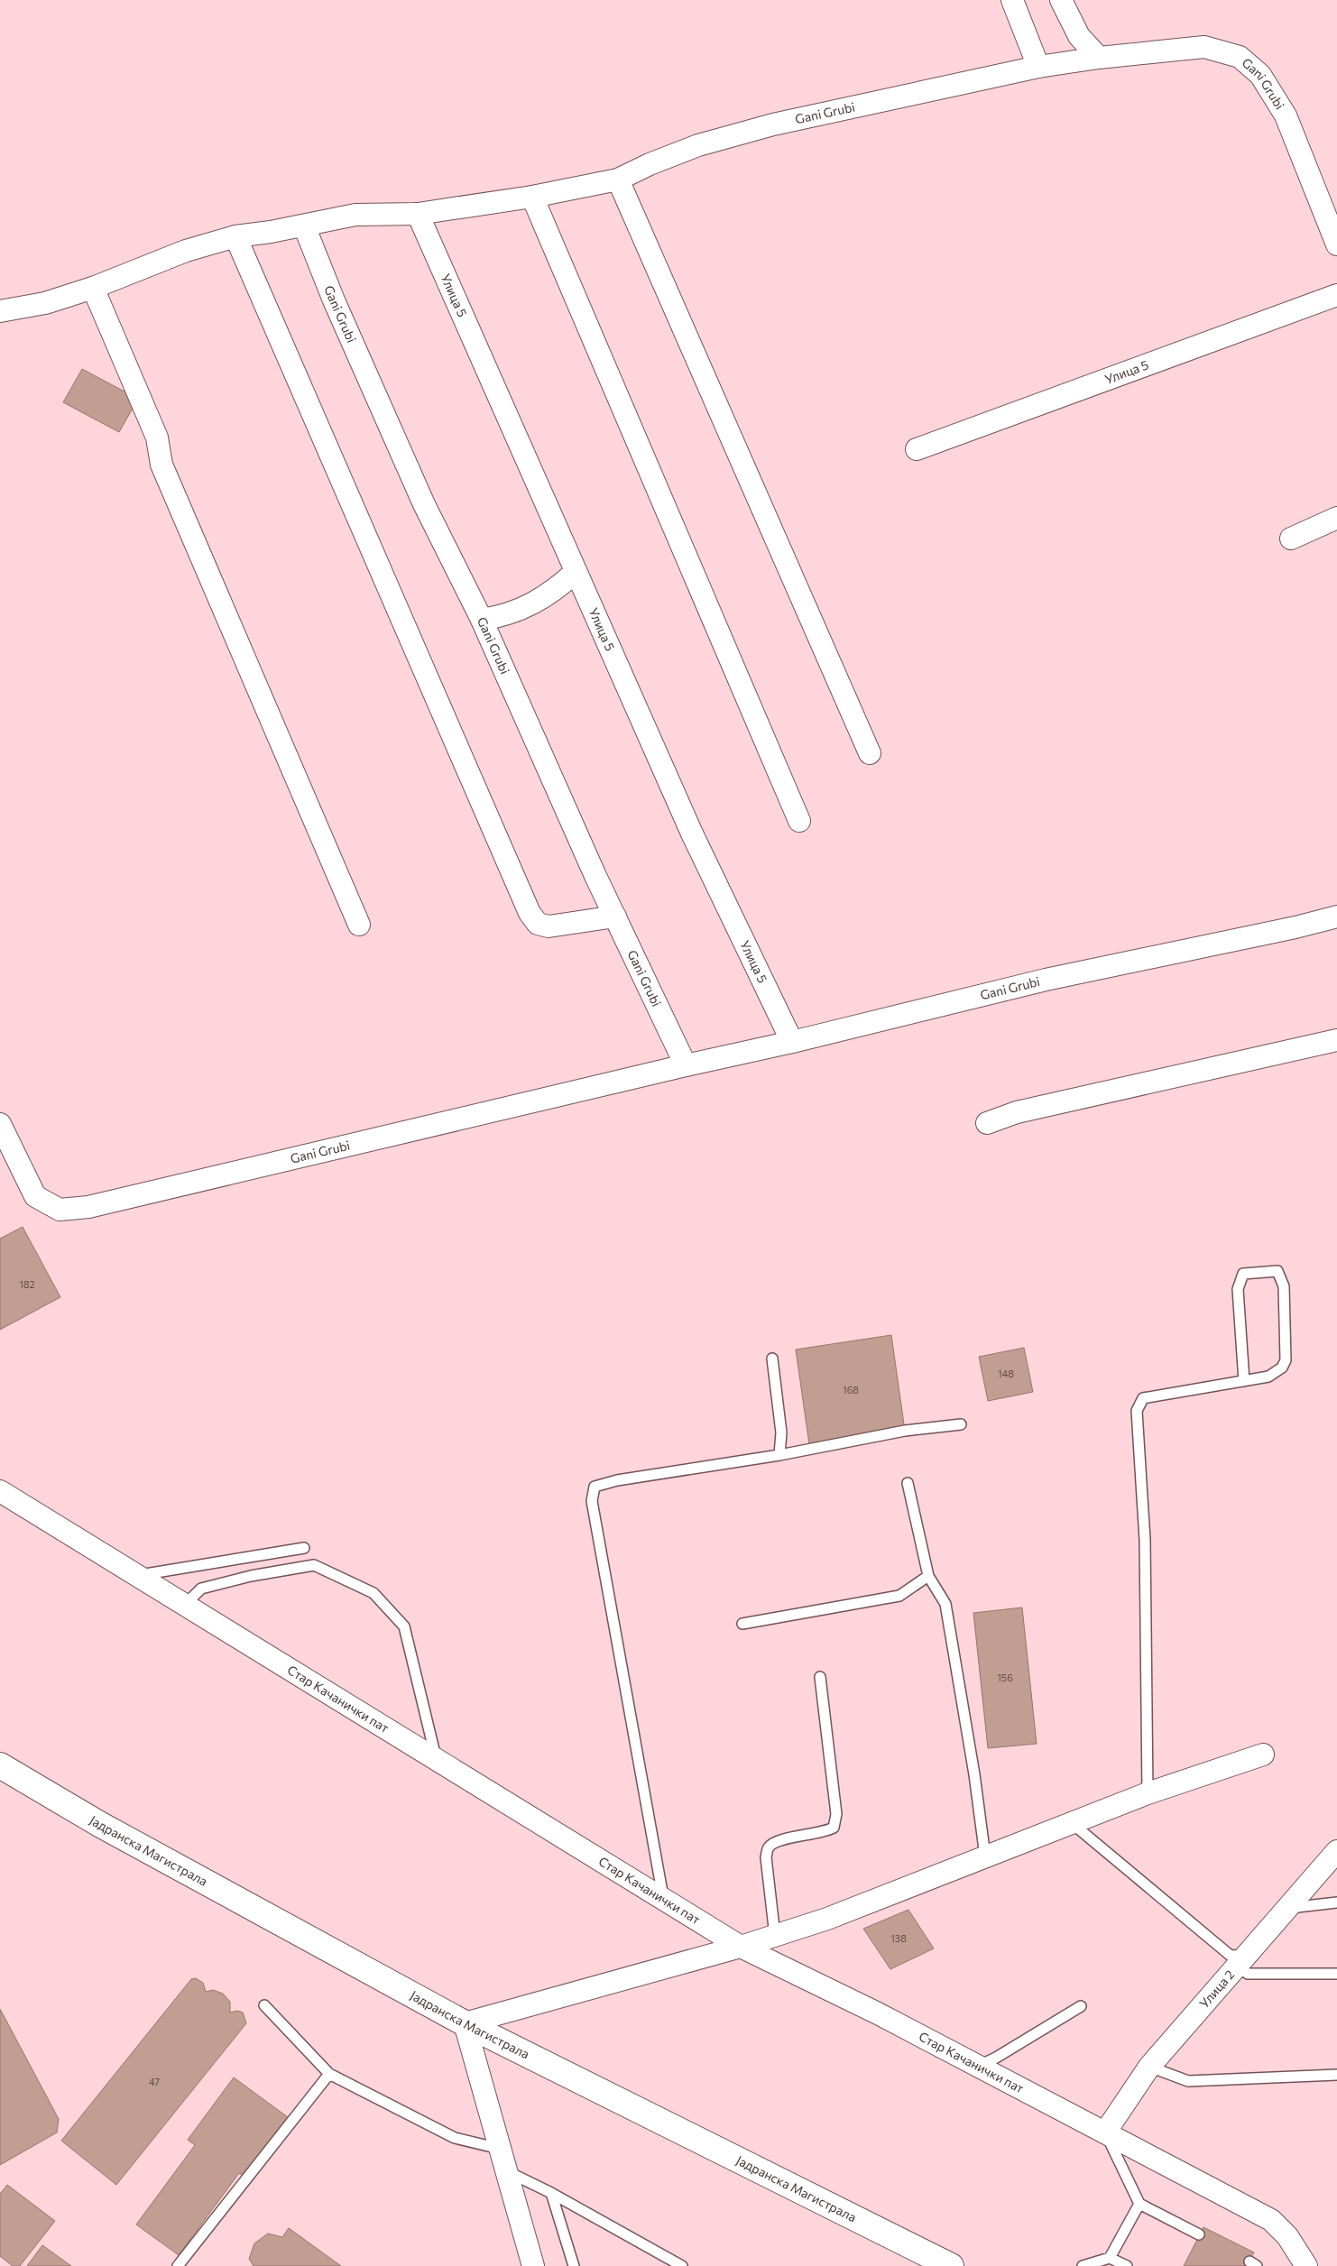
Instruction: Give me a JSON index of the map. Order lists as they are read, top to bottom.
{
  "streets": {
    "street": [
      "Gani Grubi",
      "Улица 5",
      "Стар Качанички пат",
      "Јадранска Магистрала",
      "Улица 2"
    ]
  },
  "crossings": [
    ["Gani Grubi", "Улица 5"],
    ["Стар Качанички пат", "Улица 2"]
  ],
  "house_numbers": [
    "182",
    "148",
    "168",
    "156",
    "138",
    "47"
  ]
}
